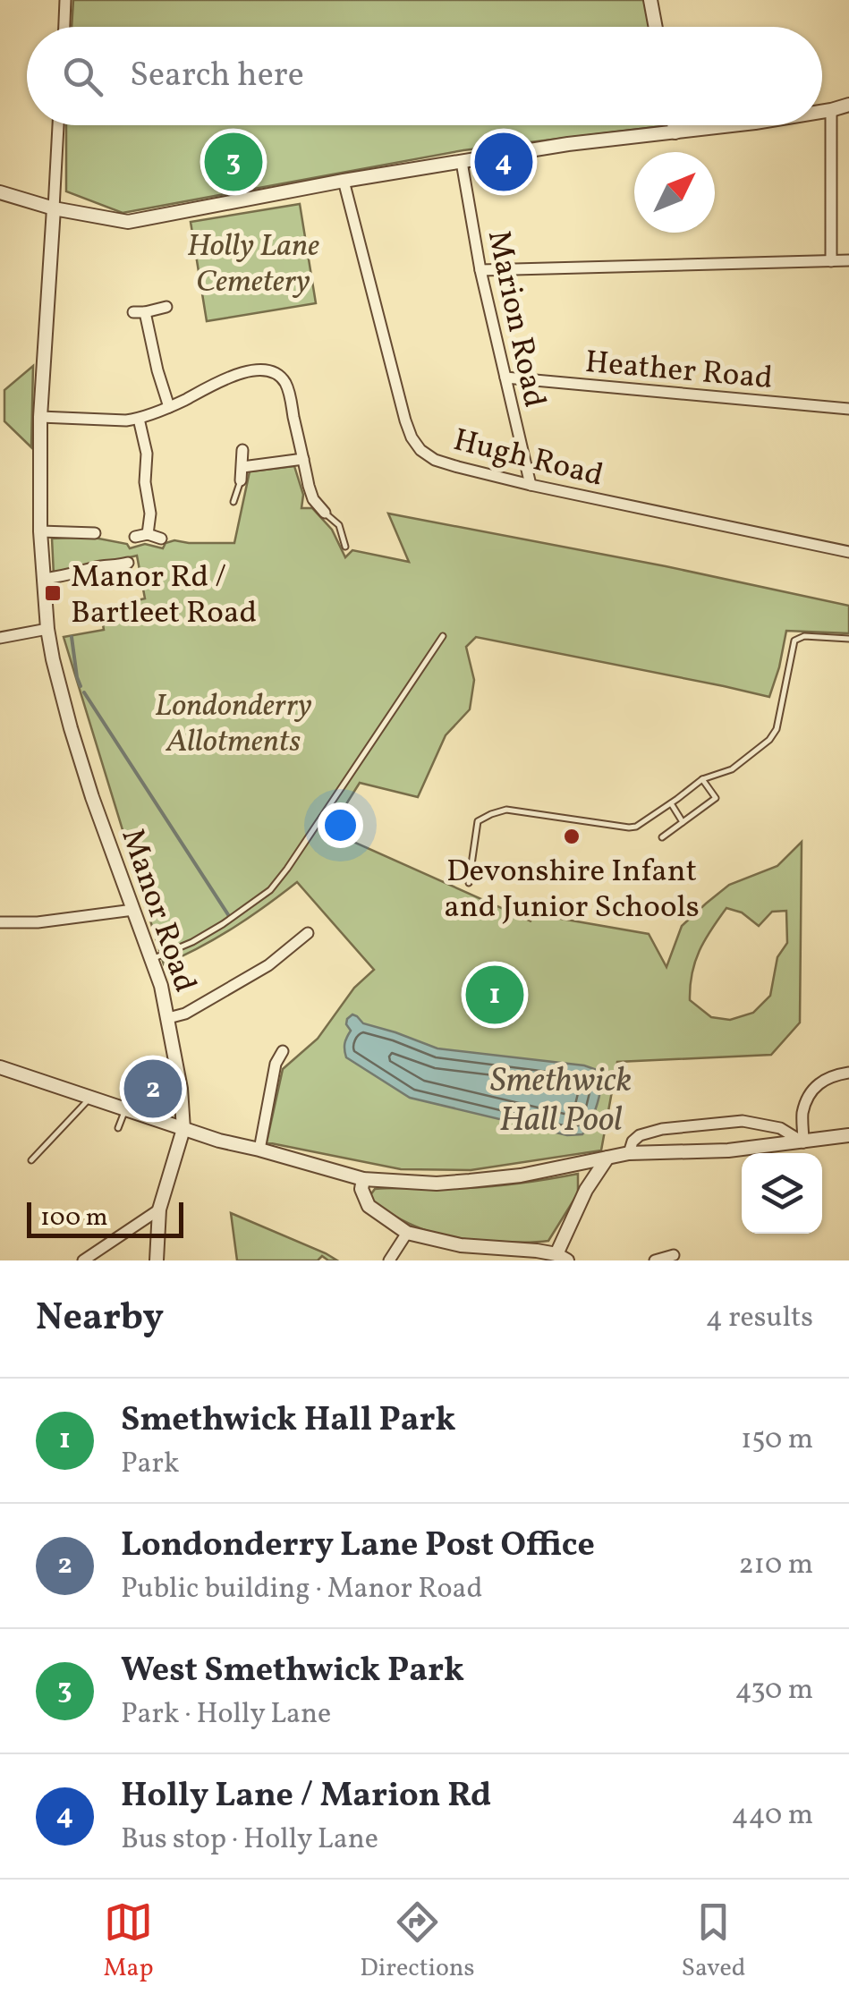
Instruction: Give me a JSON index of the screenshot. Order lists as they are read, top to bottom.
{
  "streets": {
    "street": [
      "Marion Road",
      "Heather Road",
      "Hugh Road",
      "Manor Road"
    ]
  },
  "crossings": [
    ["Marion Road", "Heather Road"],
    ["Marion Road", "Hugh Road"]
  ],
  "water": ["Smethwick Hall Pool"],
  "parks": ["Holly Lane Cemetery", "Londonderry Allotments"],
  "places": {
    "transit": ["Manor Rd / Bartleet Road"],
    "other": ["Devonshire Infant and Junior Schools"]
  },
  "scale_bar": "100 m",
  "north": "top right",
  "page": {
    "search": "Search here",
    "pins": [
      "3",
      "4",
      "1",
      "2"
    ],
    "scale": "100 m",
    "heading": ["Nearby", "4 results"],
    "list": [
      {
        "mark": "1",
        "name": "Smethwick Hall Park",
        "note": "Park",
        "value": "150 m"
      },
      {
        "mark": "2",
        "name": "Londonderry Lane Post Office",
        "note": "Public building · Manor Road",
        "value": "210 m"
      },
      {
        "mark": "3",
        "name": "West Smethwick Park",
        "note": "Park · Holly Lane",
        "value": "430 m"
      },
      {
        "mark": "4",
        "name": "Holly Lane / Marion Rd",
        "note": "Bus stop · Holly Lane",
        "value": "440 m"
      }
    ],
    "nav": ["Map", "Directions", "Saved"]
  }
}
